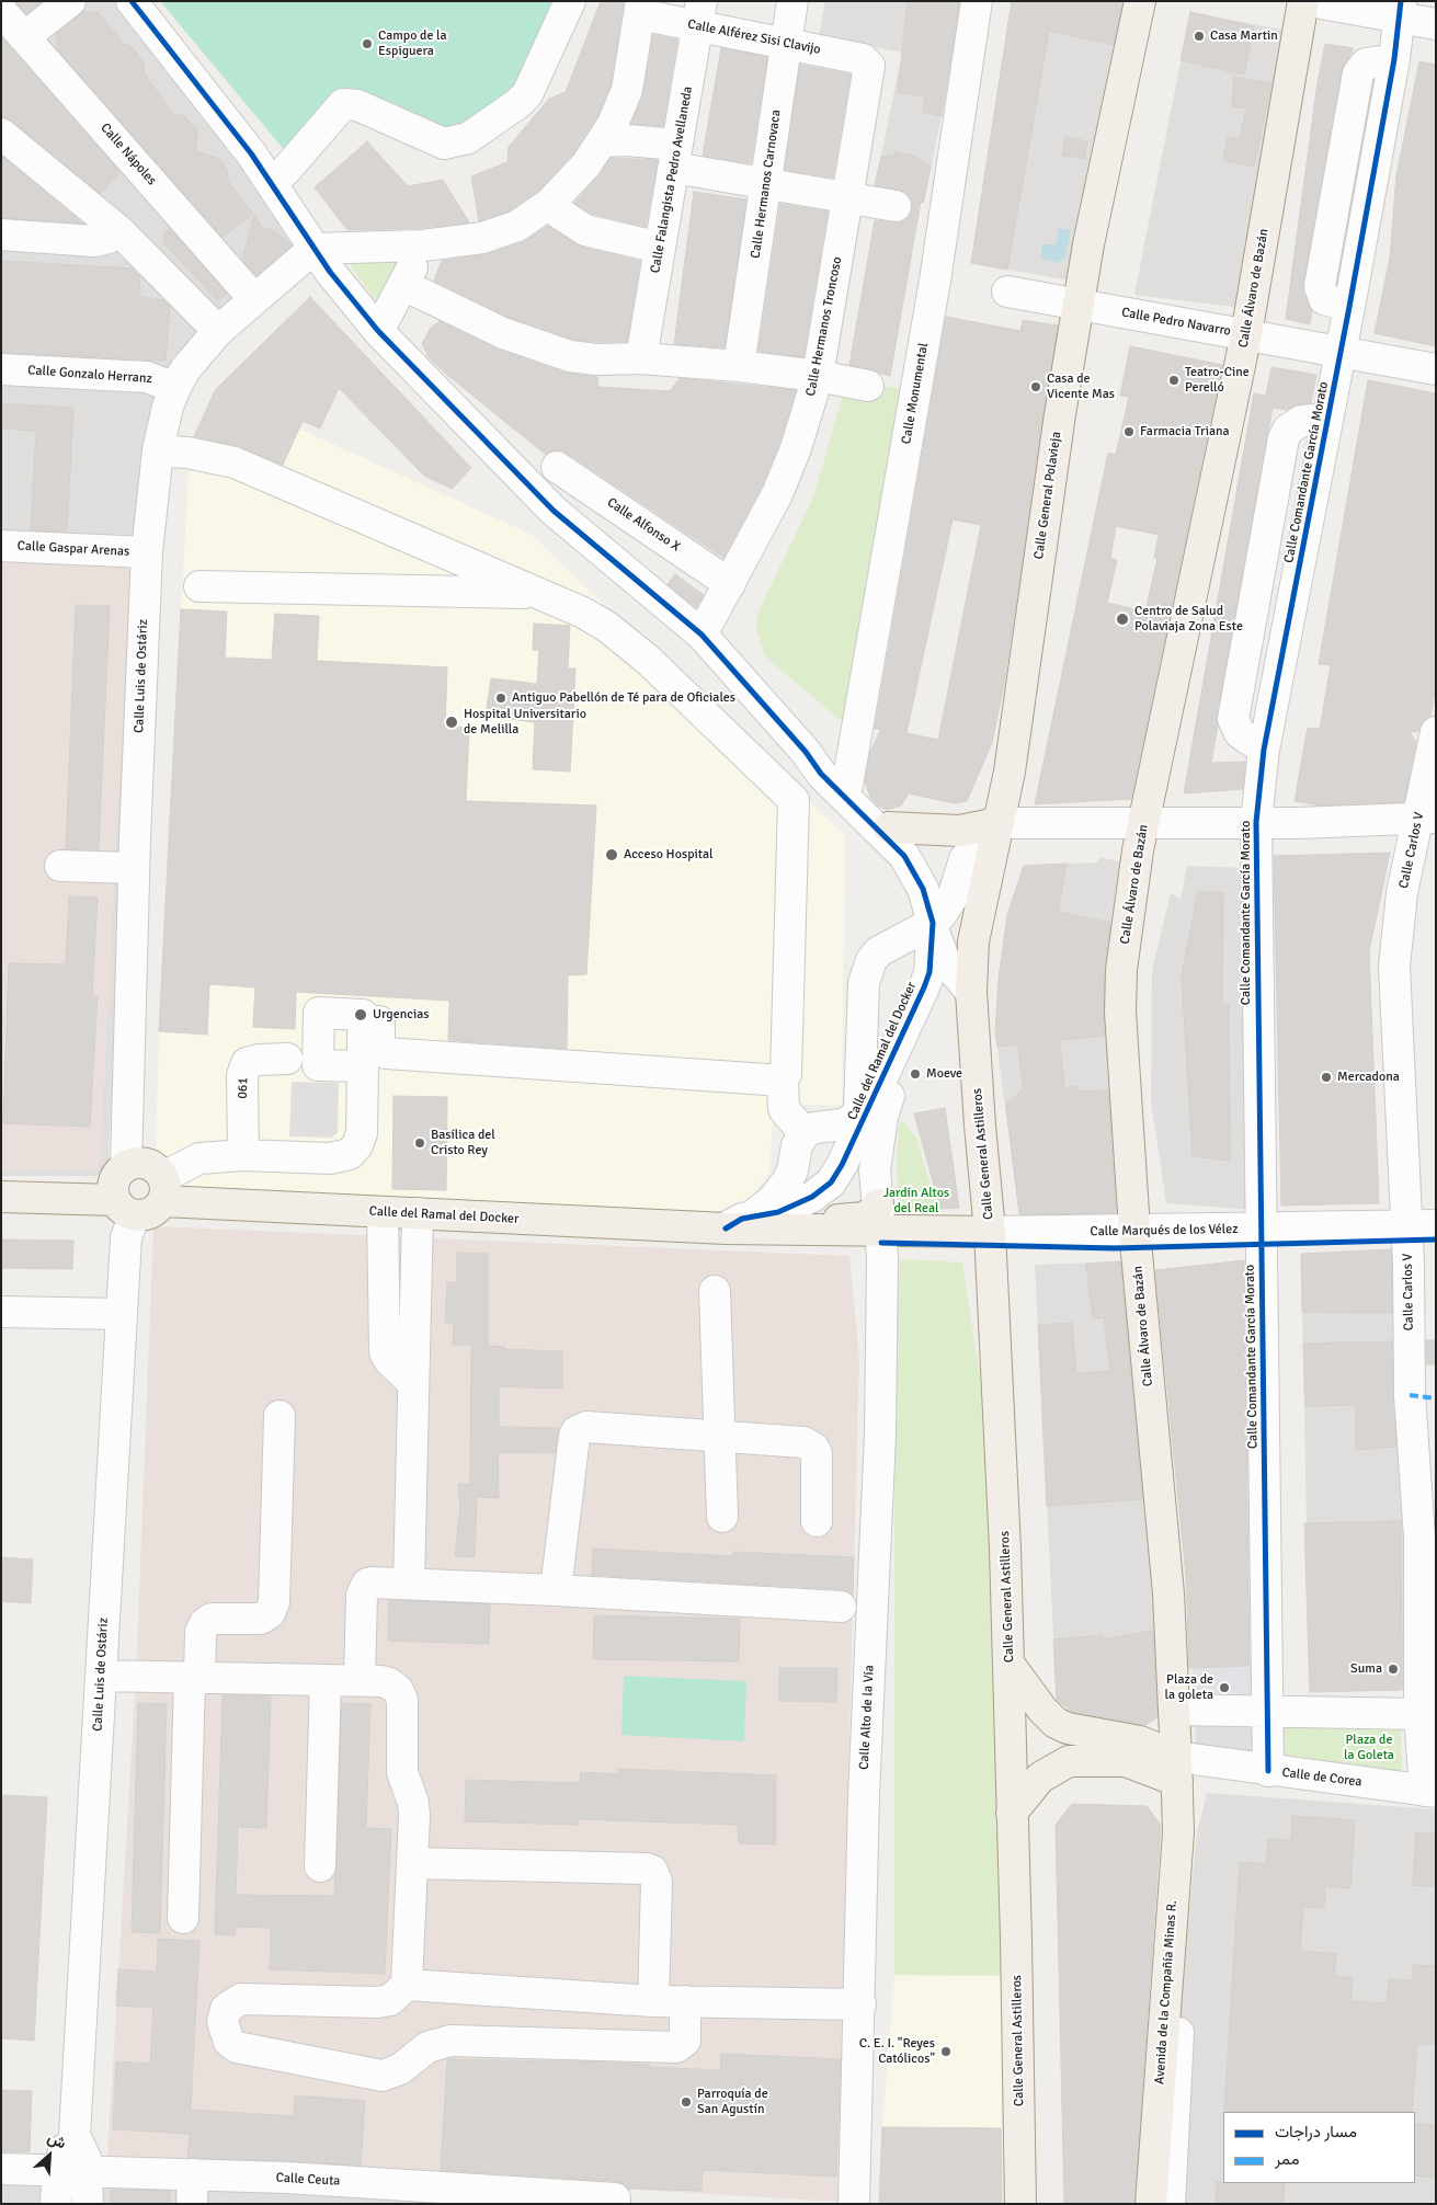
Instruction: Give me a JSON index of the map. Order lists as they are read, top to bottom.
{
  "streets": {
    "main road": [
      "Calle Álvaro de Bazán",
      "Calle General Polavieja",
      "Calle del Ramal del Docker",
      "Calle General Astilleros",
      "Avenida de la Compañía Minas R."
    ],
    "street": [
      "Calle Alférez Sisi Clavijo",
      "Calle Nápoles",
      "Calle Falangista Pedro Avellaneda",
      "Calle Hermanos Carnovaca",
      "Calle Pedro Navarro",
      "Calle Hermanos Troncoso",
      "Calle Gonzalo Herranz",
      "Calle Monumental",
      "Calle Comandante García Morato",
      "Calle Alfonso X",
      "Calle Gaspar Arenas",
      "Calle Luis de Ostáriz",
      "Calle Carlos V",
      "061",
      "Calle Marqués de los Vélez",
      "Calle Alto de la Vía",
      "Calle de Corea",
      "Calle Ceuta"
    ]
  },
  "crossings": [
    ["Calle Alférez Sisi Clavijo", "Calle Falangista Pedro Avellaneda"],
    ["Calle Alférez Sisi Clavijo", "Calle Hermanos Carnovaca"],
    ["Calle Alférez Sisi Clavijo", "Calle Hermanos Troncoso"],
    ["Calle Nápoles", "Calle Luis de Ostáriz"],
    ["Calle Álvaro de Bazán", "Calle Pedro Navarro"],
    ["Calle Álvaro de Bazán", "Calle Marqués de los Vélez"],
    ["Calle Álvaro de Bazán", "Calle de Corea"],
    ["Calle Álvaro de Bazán", "Avenida de la Compañía Minas R."],
    ["Calle Pedro Navarro", "Calle Comandante García Morato"],
    ["Calle Pedro Navarro", "Calle General Polavieja"],
    ["Calle Hermanos Troncoso", "Calle Alfonso X"],
    ["Calle Gonzalo Herranz", "Calle Luis de Ostáriz"],
    ["Calle Monumental", "Calle del Ramal del Docker"],
    ["Calle Comandante García Morato", "Calle Marqués de los Vélez"],
    ["Calle Comandante García Morato", "Calle de Corea"],
    ["Calle General Polavieja", "Calle General Astilleros"],
    ["Calle Gaspar Arenas", "Calle Luis de Ostáriz"],
    ["Calle Luis de Ostáriz", "Calle del Ramal del Docker"],
    ["Calle Luis de Ostáriz", "Calle Ceuta"],
    ["Calle Carlos V", "Calle Marqués de los Vélez"],
    ["Calle Carlos V", "Calle de Corea"],
    ["Calle del Ramal del Docker", "Calle General Astilleros"],
    ["Calle del Ramal del Docker", "Calle Marqués de los Vélez"],
    ["Calle del Ramal del Docker", "Calle Alto de la Vía"],
    ["Calle General Astilleros", "Calle Marqués de los Vélez"],
    ["Calle de Corea", "Avenida de la Compañía Minas R."]
  ],
  "parks": ["Jardín Altos del Real", "Plaza de la Goleta"],
  "places": [
    "Casa Martin",
    "Campo de la Espiguera",
    "Teatro-Cine Perelló",
    "Casa de Vicente Mas",
    "Farmacia Triana",
    "Centro de Salud Polaviaja Zona Este",
    "Antiguo Pabellón de Té para de Oficiales",
    "Hospital Universitario de Melilla",
    "Acceso Hospital",
    "Urgencias",
    "Moeve",
    "Mercadona",
    "Basílica del Cristo Rey",
    "Suma",
    "Plaza de la goleta",
    "C. E. I. \"Reyes Católicos\"",
    "Parroquía de San Agustín"
  ],
  "legend": ["مسار دراجات", "ممر"],
  "north": "top right"
}
